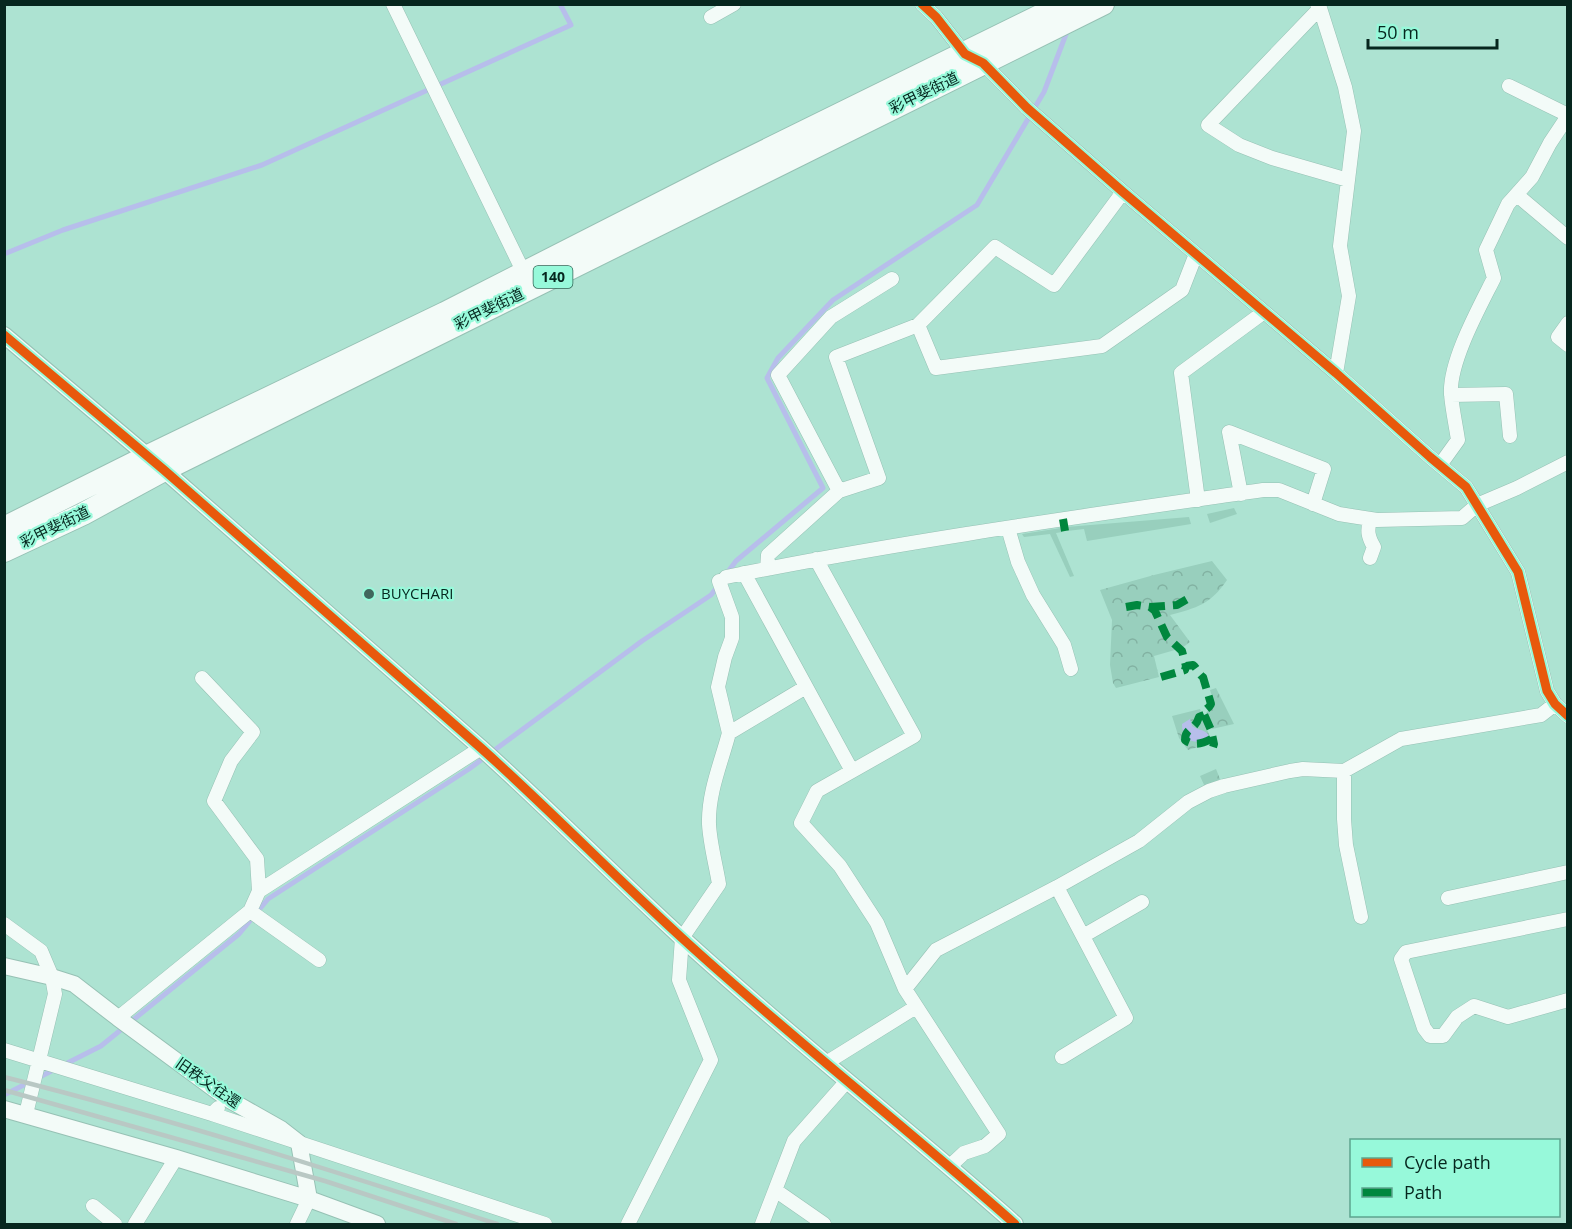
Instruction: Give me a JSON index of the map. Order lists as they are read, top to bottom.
{
  "streets": {
    "highway": ["彩甲斐街道", "140"],
    "street": ["旧秩父往還"]
  },
  "places": ["BUYCHARI"],
  "legend": ["Cycle path", "Path"],
  "scale_bar": "50 m"
}
